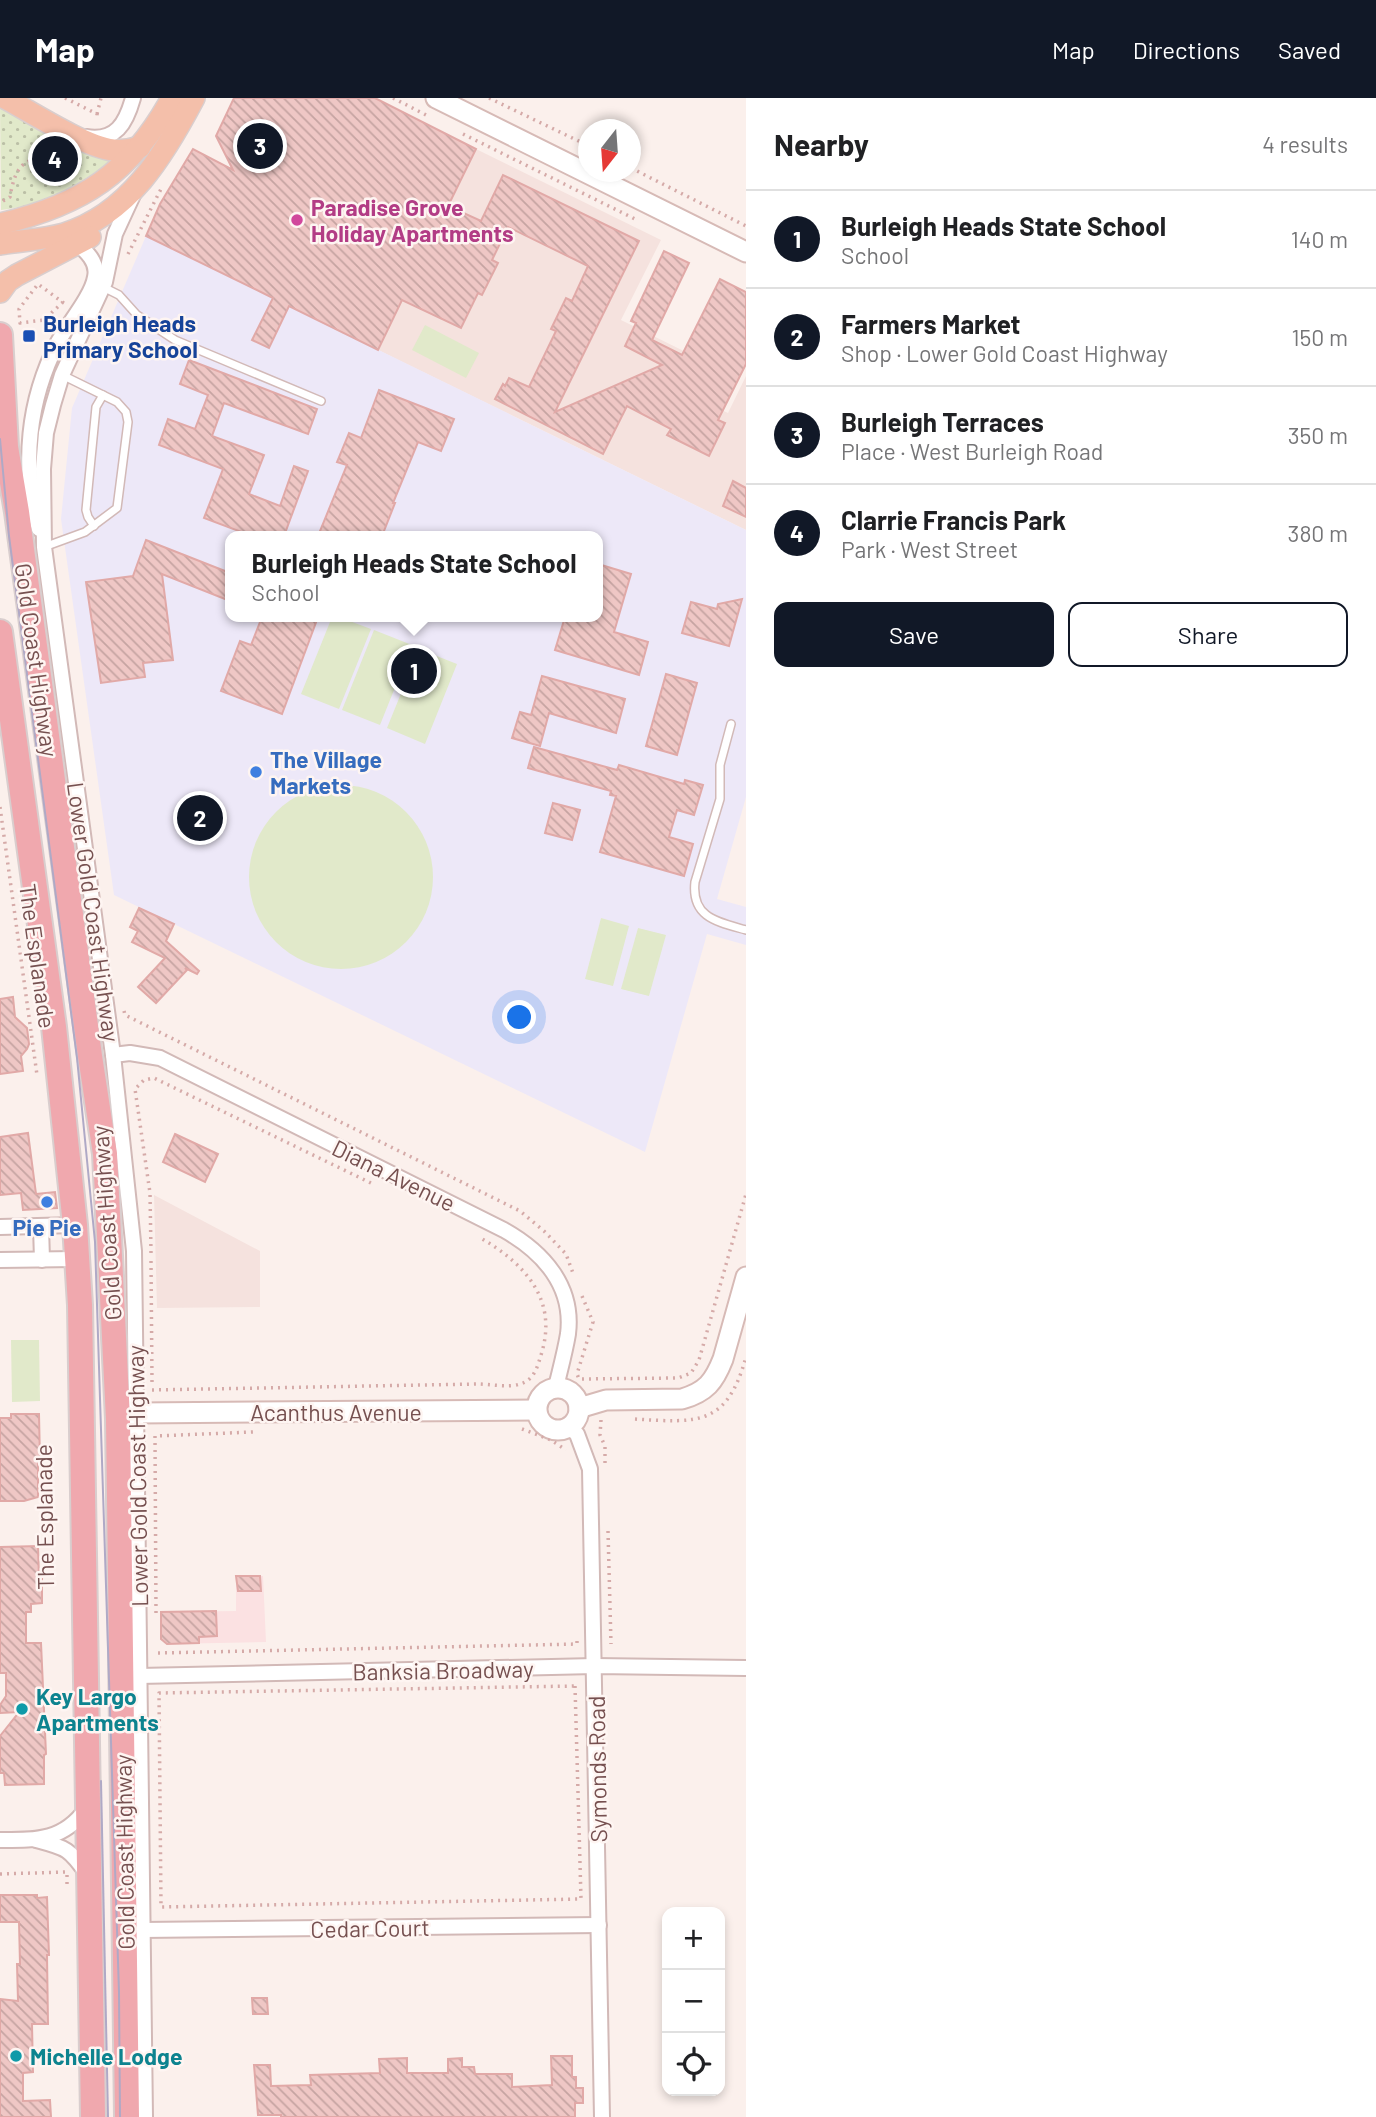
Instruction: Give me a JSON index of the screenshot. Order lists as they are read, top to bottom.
{
  "streets": {
    "highway": ["Gold Coast Highway"],
    "street": [
      "Lower Gold Coast Highway",
      "Diana Avenue",
      "Acanthus Avenue",
      "Banksia Broadway",
      "Symonds Road",
      "Cedar Court"
    ],
    "path": ["The Esplanade"]
  },
  "crossings": [
    ["Lower Gold Coast Highway", "Diana Avenue"],
    ["Lower Gold Coast Highway", "Acanthus Avenue"],
    ["Lower Gold Coast Highway", "Banksia Broadway"],
    ["Lower Gold Coast Highway", "Cedar Court"],
    ["Diana Avenue", "Acanthus Avenue"],
    ["Diana Avenue", "Symonds Road"],
    ["Acanthus Avenue", "Symonds Road"],
    ["Banksia Broadway", "Symonds Road"],
    ["Symonds Road", "Cedar Court"]
  ],
  "places": {
    "other": [
      "Paradise Grove Holiday Apartments",
      "The Village Markets",
      "Pie Pie",
      "Key Largo Apartments",
      "Michelle Lodge"
    ],
    "transit": ["Burleigh Heads Primary School"]
  },
  "north": "bottom",
  "page": {
    "header": "Map",
    "nav": ["Map", "Directions", "Saved"],
    "heading": ["Nearby", "4 results"],
    "pins": [
      "3",
      "4",
      "1",
      "2"
    ],
    "list": [
      {
        "mark": "1",
        "name": "Burleigh Heads State School",
        "note": "School",
        "value": "140 m"
      },
      {
        "mark": "2",
        "name": "Farmers Market",
        "note": "Shop · Lower Gold Coast Highway",
        "value": "150 m"
      },
      {
        "mark": "3",
        "name": "Burleigh Terraces",
        "note": "Place · West Burleigh Road",
        "value": "350 m"
      },
      {
        "mark": "4",
        "name": "Clarrie Francis Park",
        "note": "Park · West Street",
        "value": "380 m"
      }
    ],
    "popup": ["Burleigh Heads State School", "School"],
    "buttons": ["Save", "Share"],
    "map_buttons": ["+", "−"]
  }
}
